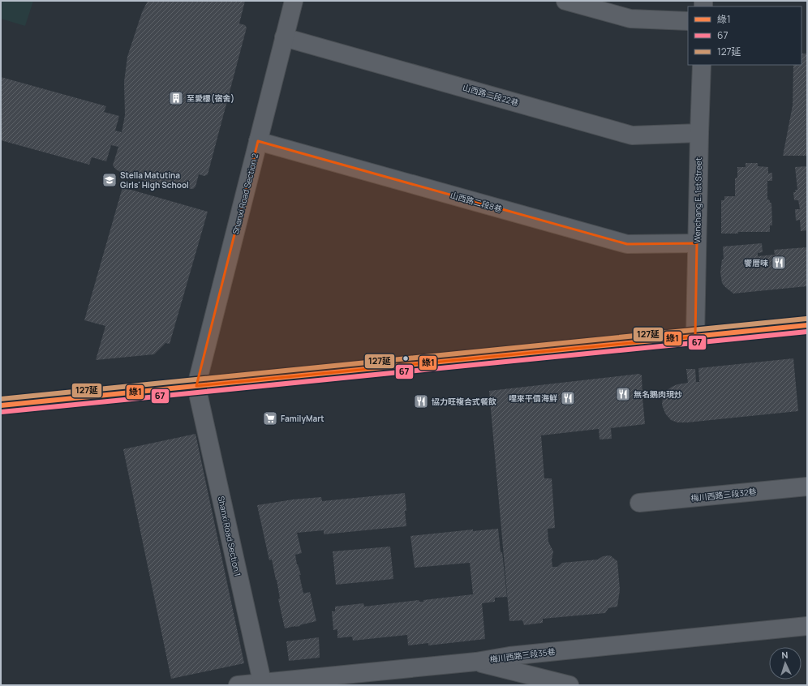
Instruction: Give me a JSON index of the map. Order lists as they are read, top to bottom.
{
  "streets": {
    "street": [
      "山西路二段22巷",
      "Shanxi Road Section 2",
      "Wenchang E. 1st Street",
      "山西路二段8巷",
      "梅川西路三段32巷",
      "Shanxi Road Section 1",
      "梅川西路三段35巷"
    ]
  },
  "crossings": [
    ["山西路二段22巷", "Shanxi Road Section 2"],
    ["山西路二段22巷", "Wenchang E. 1st Street"],
    ["Shanxi Road Section 2", "山西路二段8巷"],
    ["Shanxi Road Section 2", "Shanxi Road Section 1"],
    ["Wenchang E. 1st Street", "山西路二段8巷"],
    ["Shanxi Road Section 1", "梅川西路三段35巷"]
  ],
  "places": {
    "building": ["至愛樓(宿舍)"],
    "school or university": ["Stella Matutina Girls' High School"],
    "restaurant": [
      "饗厝味",
      "無名鵝肉現炒",
      "哩來平價海鮮",
      "協力旺複合式餐飲"
    ],
    "supermarket": ["FamilyMart"]
  },
  "lines": ["transit line 127延", "transit line 綠1", "transit line 67"],
  "legend": ["綠1", "67", "127延"],
  "north": "top"
}
